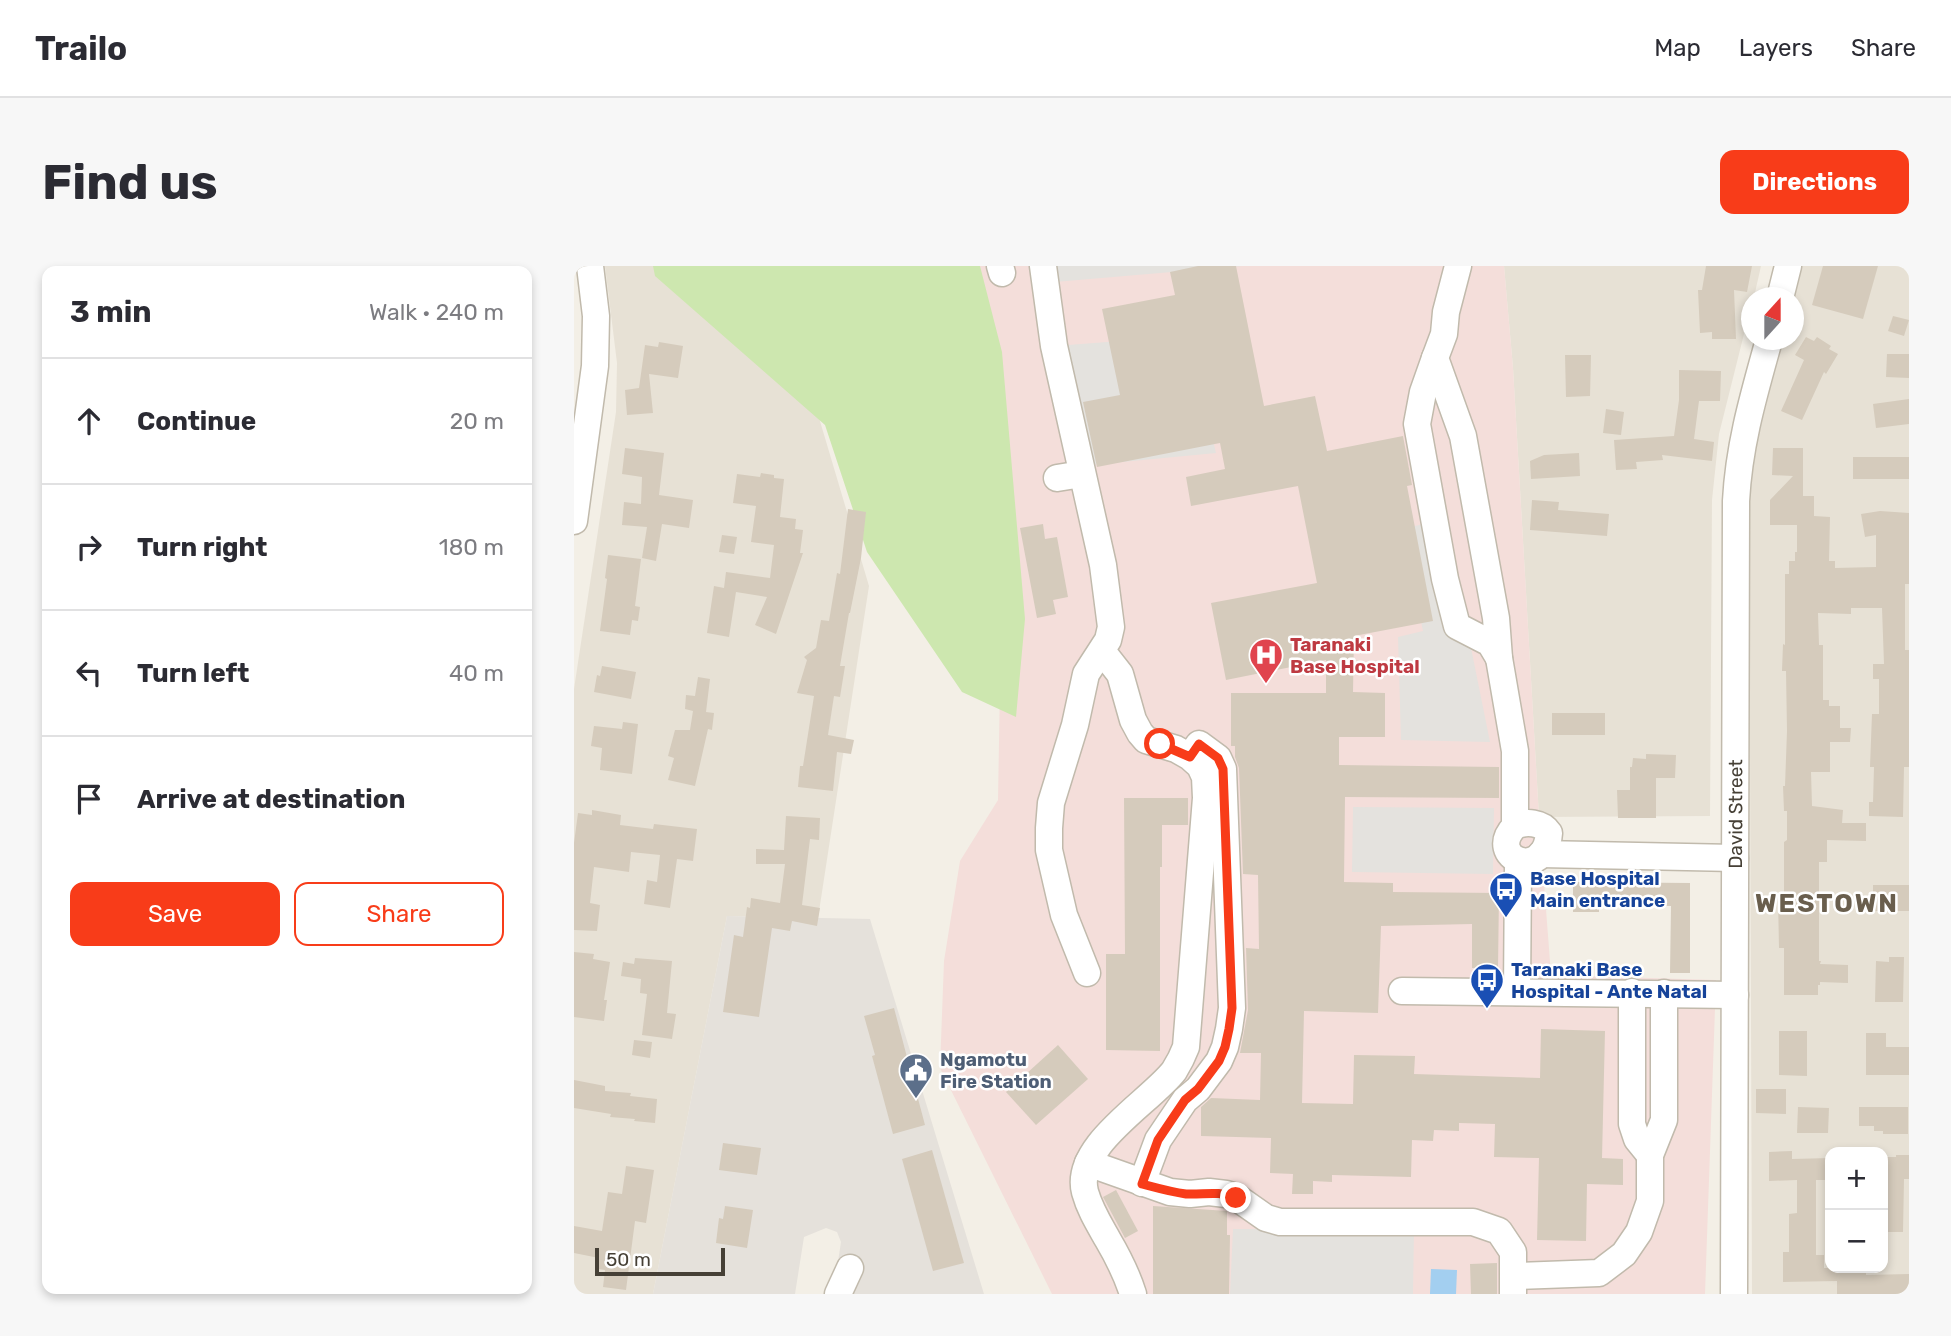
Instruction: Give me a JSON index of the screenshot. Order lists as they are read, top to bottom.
{
  "streets": {
    "street": ["David Street"]
  },
  "districts": ["WESTOWN"],
  "places": {
    "hospital": ["Taranaki Base Hospital"],
    "bus stop": ["Base Hospital Main entrance", "Taranaki Base Hospital - Ante Natal"],
    "public building": ["Ngamotu Fire Station"]
  },
  "scale_bar": "50 m",
  "north": "top",
  "page": {
    "header": "Trailo",
    "nav": ["Map", "Layers", "Share"],
    "buttons": [
      "Directions",
      ["Save", "Share"]
    ],
    "title": "Find us",
    "heading": ["3 min", "Walk · 240 m"],
    "list": [
      ["Continue", "20 m"],
      ["Turn right", "180 m"],
      ["Turn left", "40 m"],
      "Arrive at destination"
    ],
    "map_buttons": ["+", "−"],
    "scale": "50 m"
  }
}
